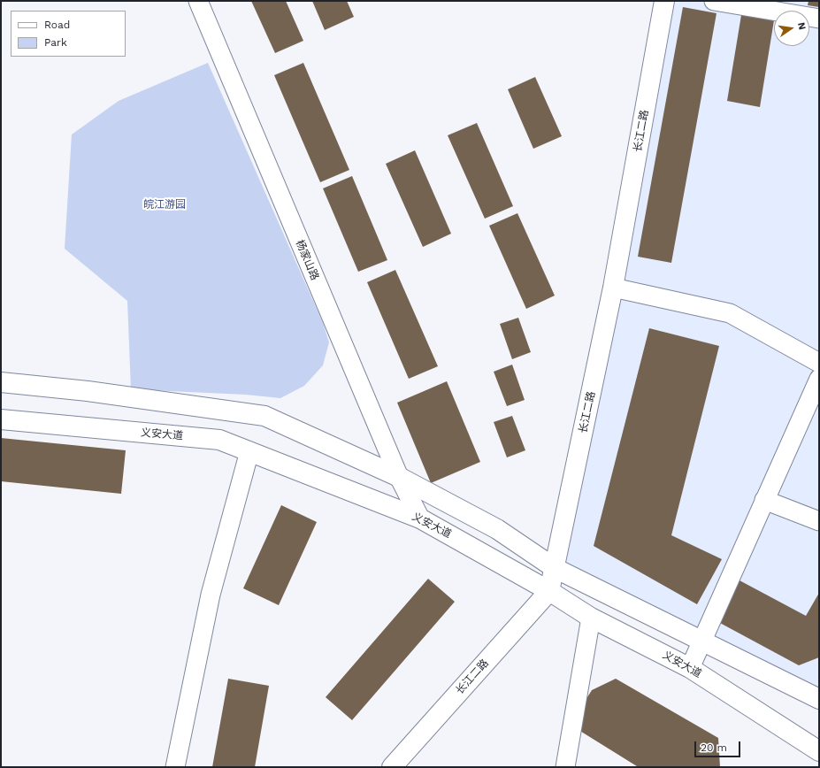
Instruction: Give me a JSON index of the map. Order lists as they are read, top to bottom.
{
  "streets": {
    "main road": ["长江二路", "义安大道"],
    "street": ["杨家山路"]
  },
  "crossings": [
    ["长江二路", "义安大道"],
    ["杨家山路", "义安大道"]
  ],
  "parks": ["皖江游园"],
  "legend": ["Road", "Park"],
  "scale_bar": "20 m",
  "north": "right"
}
